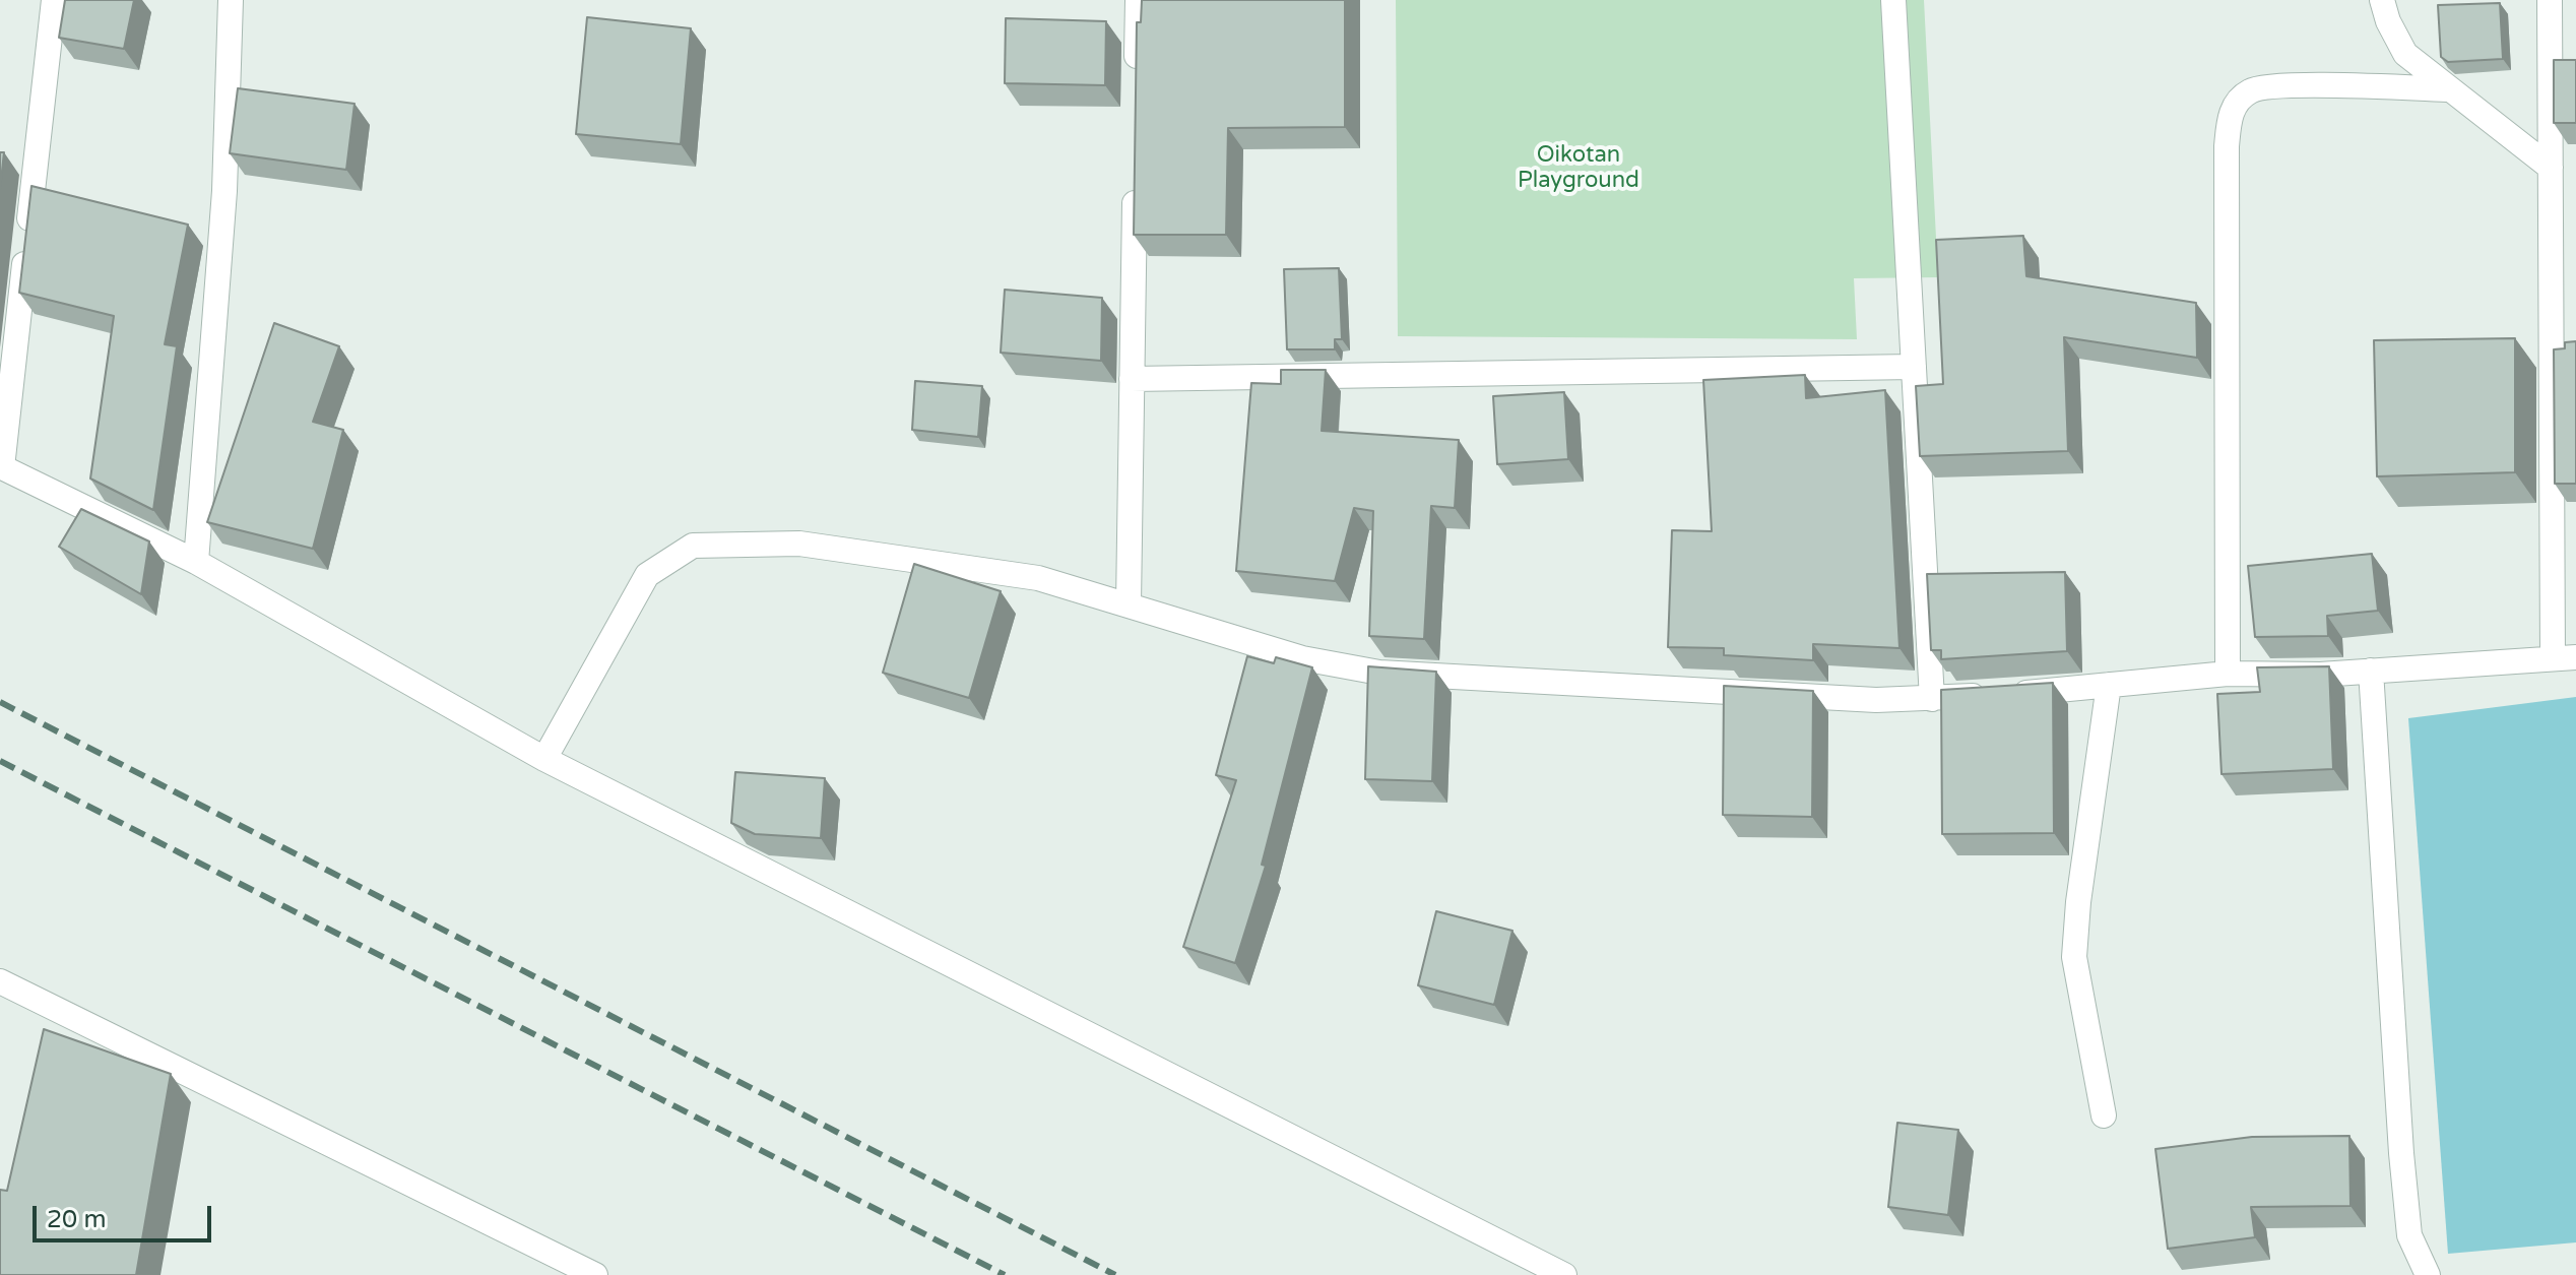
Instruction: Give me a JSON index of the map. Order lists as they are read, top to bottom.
{
  "parks": ["Oikotan Playground"],
  "scale_bar": "20 m"
}
